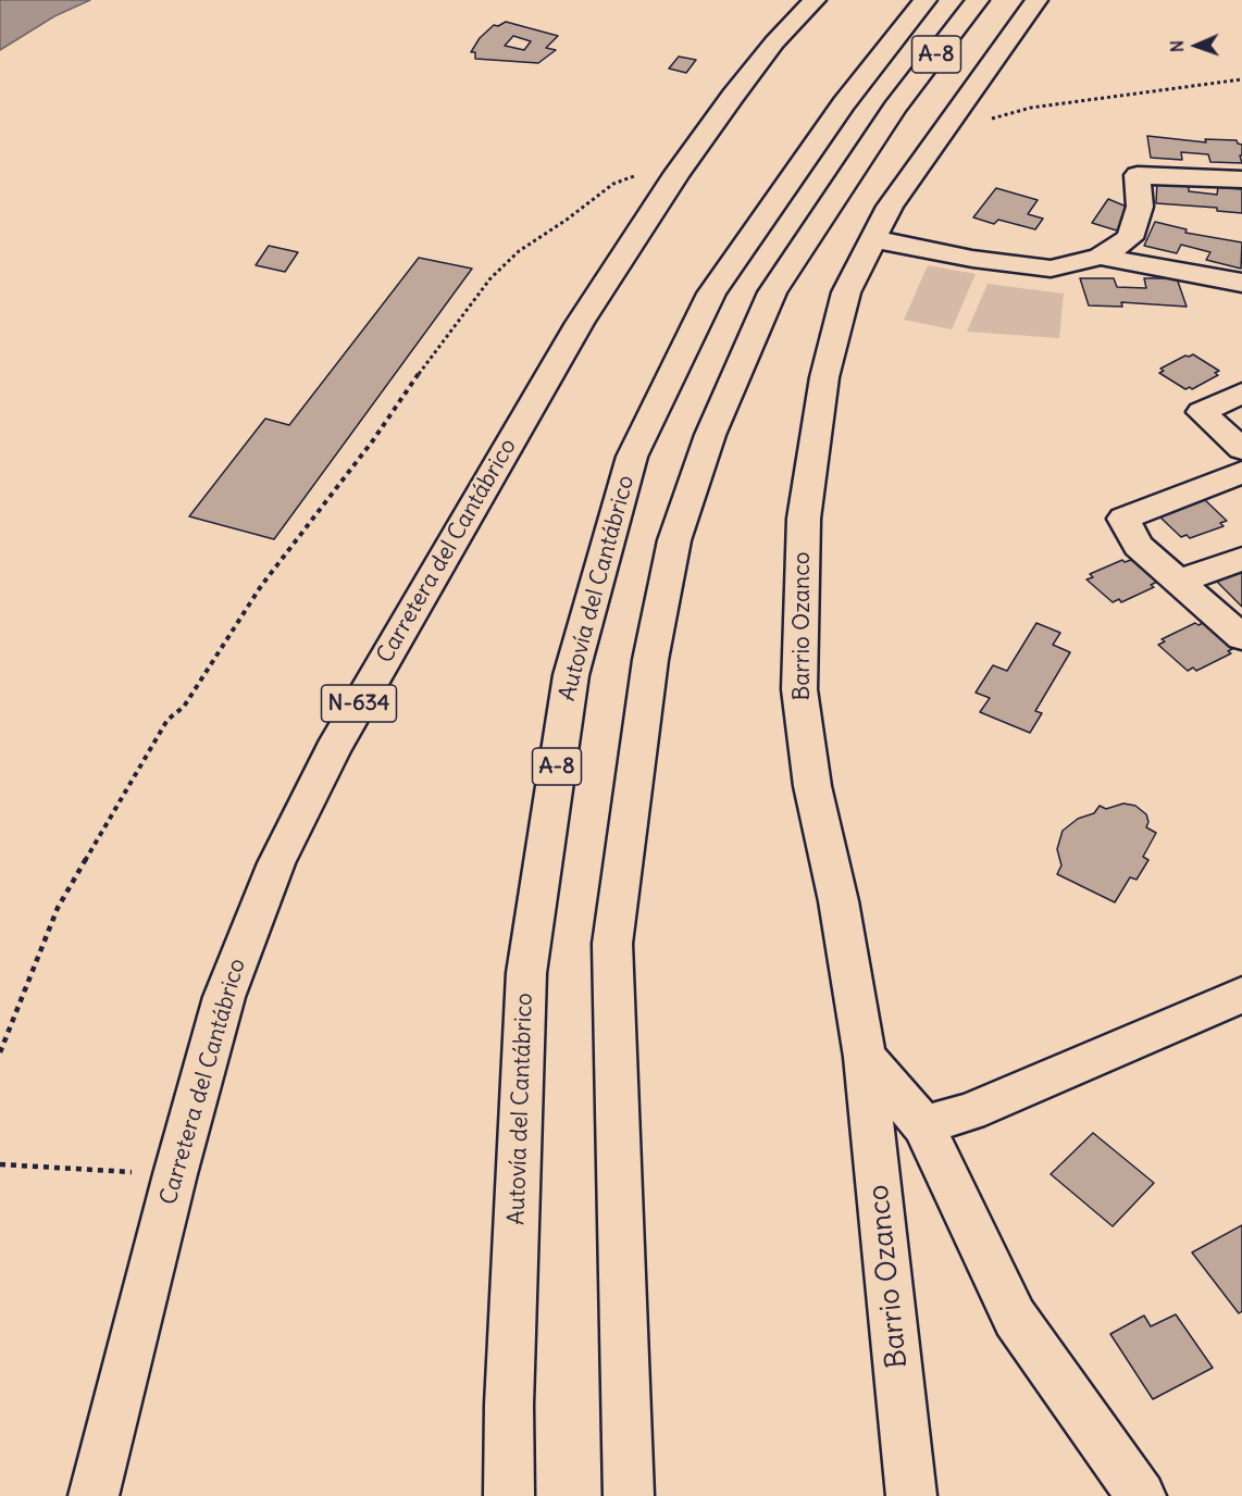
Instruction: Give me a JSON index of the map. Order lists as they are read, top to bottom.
{
  "streets": {
    "main road": [
      "A-8",
      "Carretera del Cantábrico",
      "Autovía del Cantábrico",
      "Barrio Ozanco",
      "N-634"
    ]
  },
  "north": "left"
}
